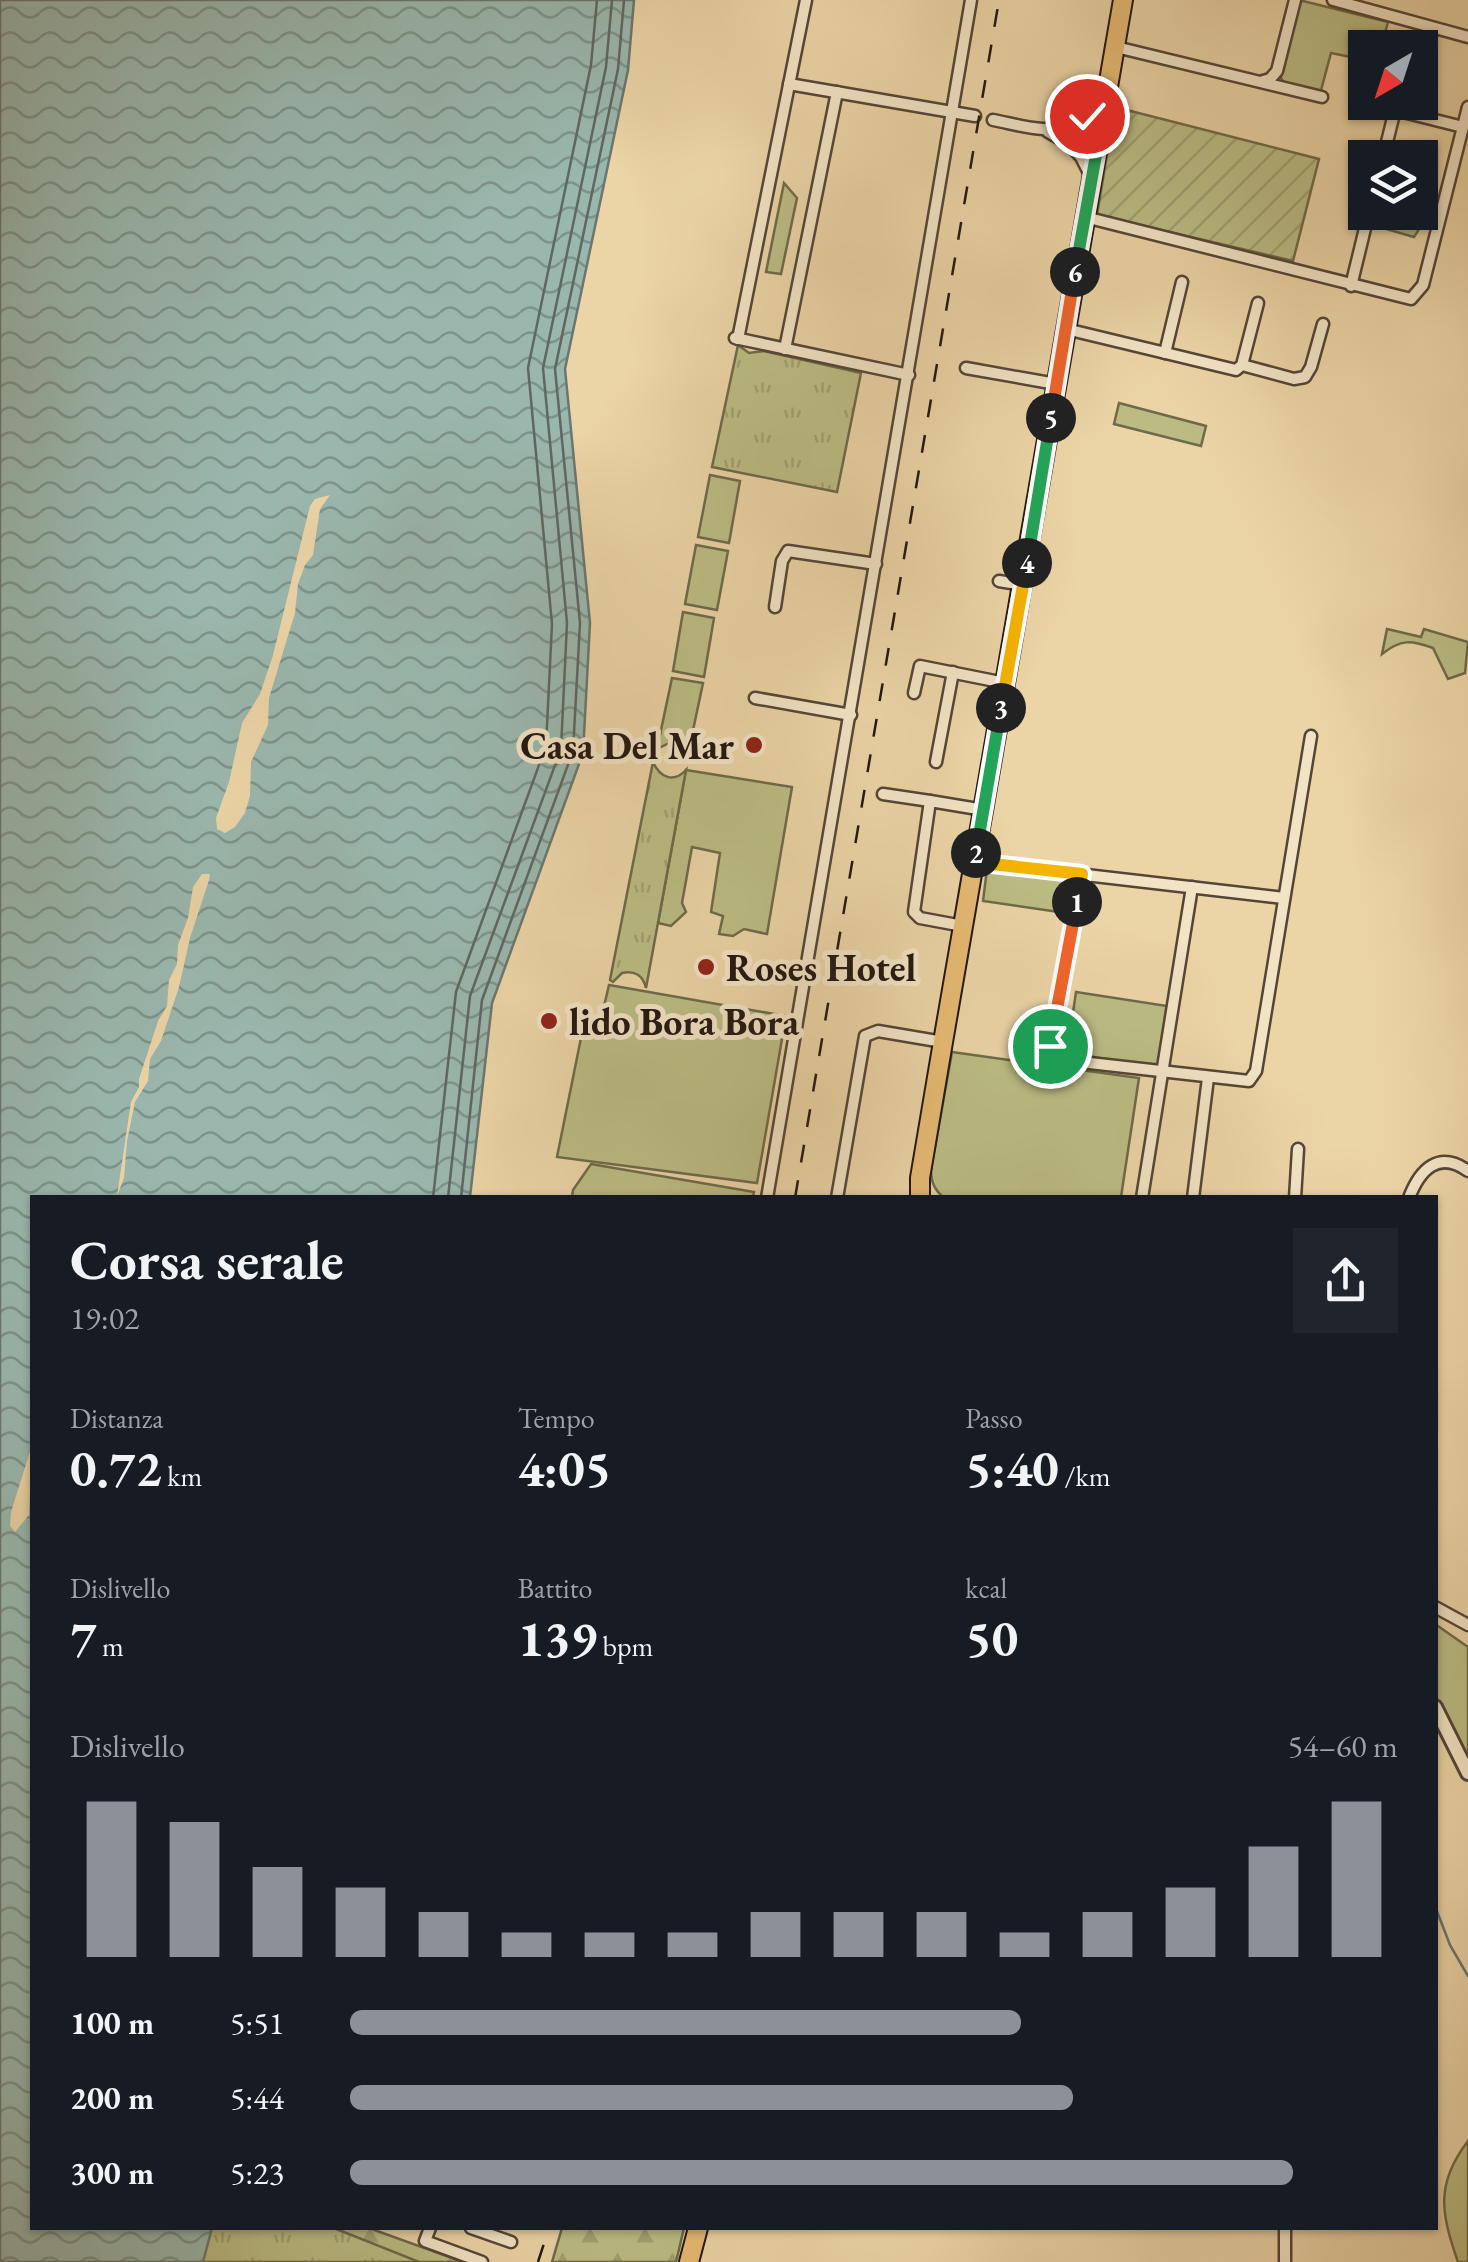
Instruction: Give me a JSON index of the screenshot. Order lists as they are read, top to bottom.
{
  "places": ["Casa Del Mar", "Roses Hotel", "lido Bora Bora"],
  "north": "bottom left",
  "page": {
    "pins": [
      "6",
      "5",
      "4",
      "3",
      "2",
      "1"
    ],
    "heading": ["Corsa serale", "19:02"],
    "stats": [
      ["Distanza", "0.72 km"],
      ["Tempo", "4:05"],
      ["Passo", "5:40 /km"],
      ["Dislivello", "7 m"],
      ["Battito", "139 bpm"],
      ["kcal", "50"]
    ],
    "chart": ["Dislivello", "54–60 m"],
    "list": [
      {
        "name": "100 m",
        "note": "5:51"
      },
      {
        "name": "200 m",
        "note": "5:44"
      },
      {
        "name": "300 m",
        "note": "5:23"
      }
    ]
  }
}
